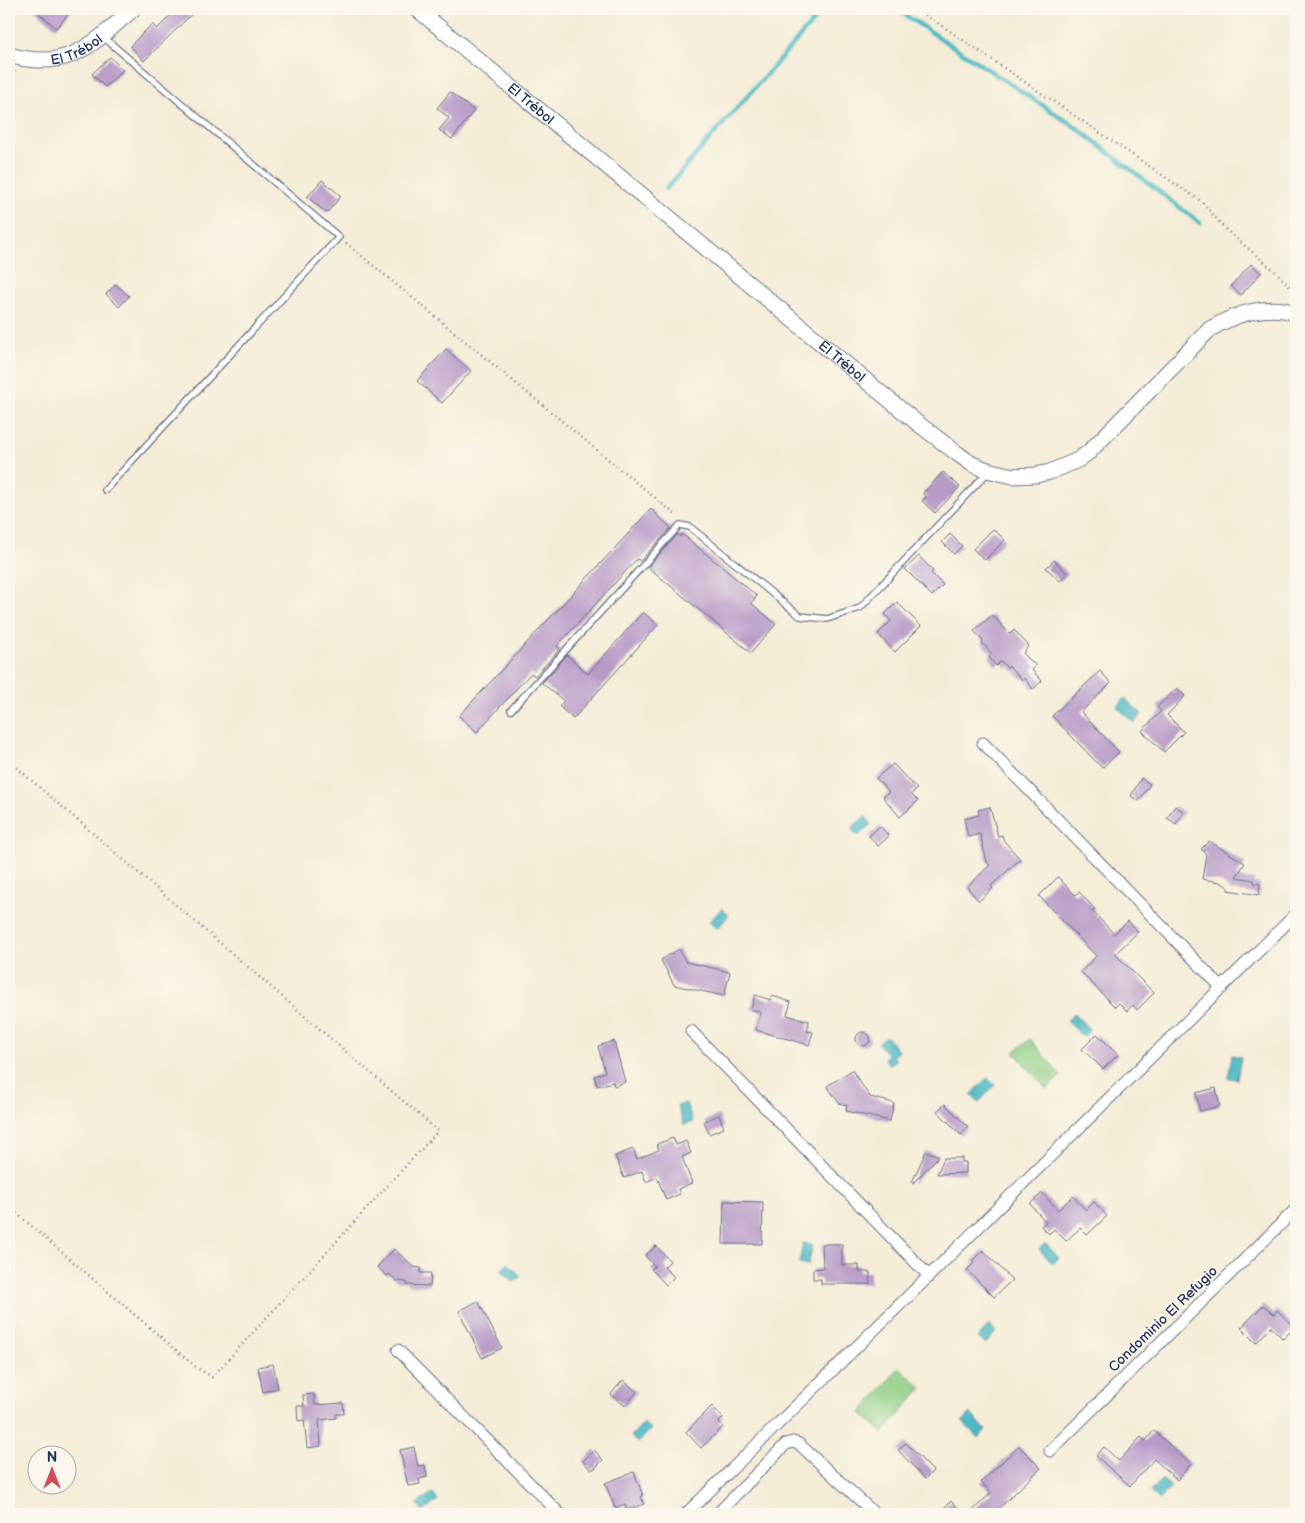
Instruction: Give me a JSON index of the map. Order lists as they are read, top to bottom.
{
  "streets": {
    "main road": ["El Trébol"],
    "street": ["Condominio El Refugio"]
  },
  "north": "top"
}
